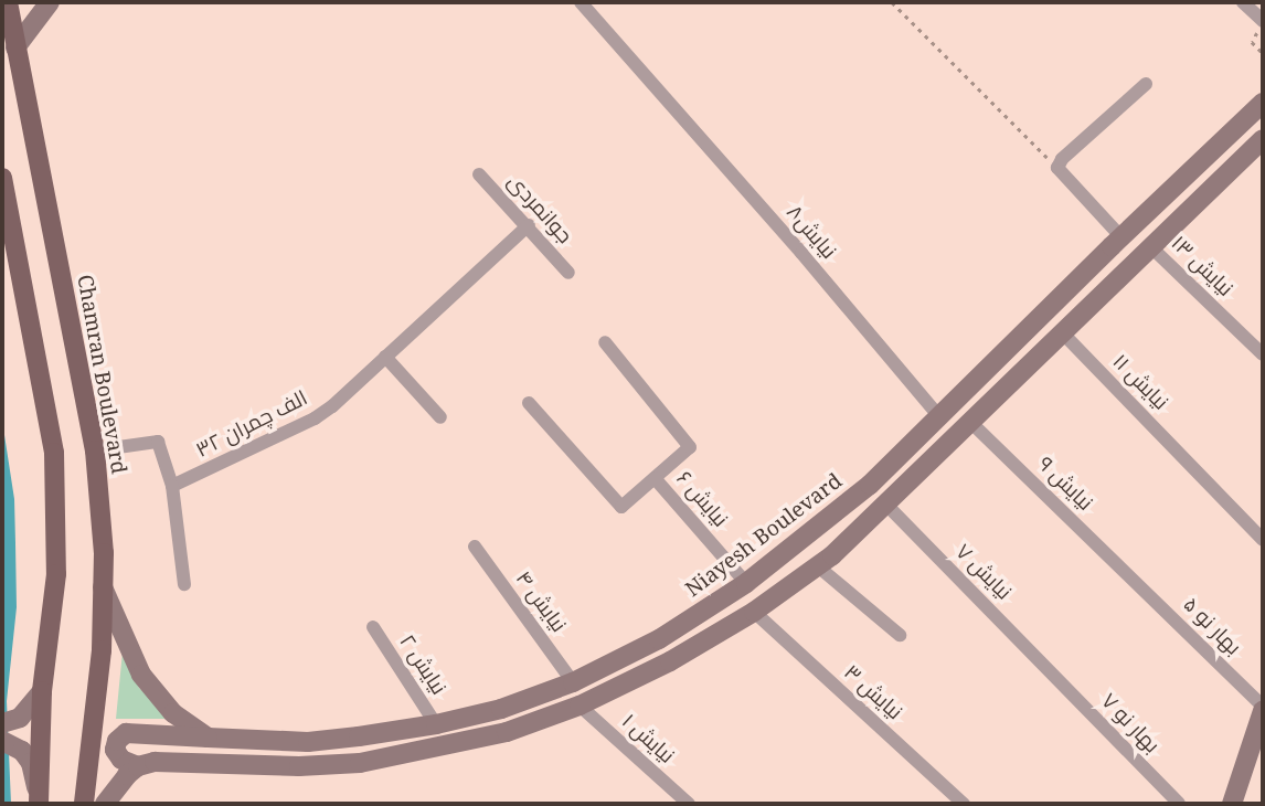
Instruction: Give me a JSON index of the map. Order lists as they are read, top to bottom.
{
  "streets": {
    "main road": ["Chamran Boulevard", "Niayesh Boulevard"],
    "street": [
      "جوانمردی",
      "نیایش۸",
      "نیایش ۱۳",
      "نیایش ۱۱",
      "۳۲ الف چمران",
      "نیایش ۹",
      "نیایش ۶",
      "نیایش ۷",
      "نیایش ۴",
      "۵ بهار نو",
      "نیایش ۲",
      "نیایش ۳",
      "۷ بهار نو",
      "نیایش ۱"
    ]
  },
  "crossings": [
    ["جوانمردی", "۳۲ الف چمران"],
    ["نیایش۸", "Niayesh Boulevard"],
    ["Chamran Boulevard", "۳۲ الف چمران"],
    ["نیایش ۹", "۵ بهار نو"],
    ["نیایش ۶", "Niayesh Boulevard"],
    ["Niayesh Boulevard", "نیایش ۴"],
    ["Niayesh Boulevard", "نیایش ۲"],
    ["نیایش ۷", "۷ بهار نو"]
  ]
}
